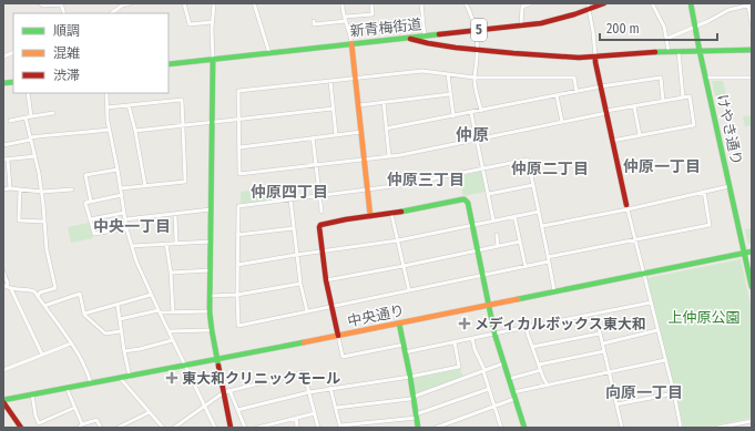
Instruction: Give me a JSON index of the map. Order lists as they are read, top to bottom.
{
  "streets": {
    "street": [
      "新青梅街道",
      "5",
      "けやき通り",
      "中央通り"
    ]
  },
  "crossings": [
    ["けやき通り", "中央通り"]
  ],
  "districts": [
    "仲原",
    "仲原一丁目",
    "仲原二丁目",
    "仲原三丁目",
    "仲原四丁目",
    "中央一丁目",
    "向原一丁目"
  ],
  "parks": ["上仲原公園"],
  "places": {
    "health": ["メディカルボックス東大和", "東大和クリニックモール"]
  },
  "legend": ["順調", "混雑", "渋滞"],
  "scale_bar": "200 m"
}
